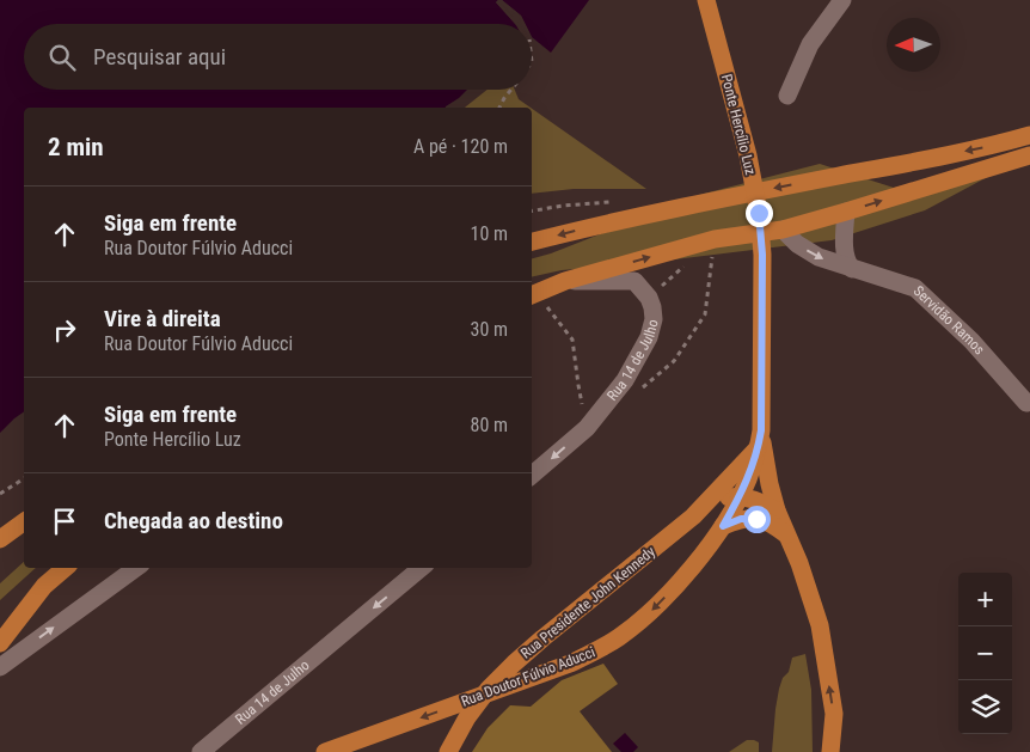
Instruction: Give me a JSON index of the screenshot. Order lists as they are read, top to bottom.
{
  "streets": {
    "main road": ["Ponte Hercílio Luz", "Rua Presidente John Kennedy", "Rua Doutor Fúlvio Aducci"],
    "street": ["Servidão Ramos", "Rua 14 de Julho"]
  },
  "crossings": [
    ["Ponte Hercílio Luz", "Rua Presidente John Kennedy"],
    ["Ponte Hercílio Luz", "Rua Doutor Fúlvio Aducci"],
    ["Rua Presidente John Kennedy", "Rua Doutor Fúlvio Aducci"]
  ],
  "one_way": ["Rua 14 de Julho", "Rua Doutor Fúlvio Aducci"],
  "north": "left",
  "page": {
    "search": "Pesquisar aqui",
    "heading": ["2 min", "A pé · 120 m"],
    "list": [
      ["Siga em frente", "Rua Doutor Fúlvio Aducci", "10 m"],
      ["Vire à direita", "Rua Doutor Fúlvio Aducci", "30 m"],
      ["Siga em frente", "Ponte Hercílio Luz", "80 m"],
      "Chegada ao destino"
    ],
    "map_buttons": ["+", "−"]
  }
}
